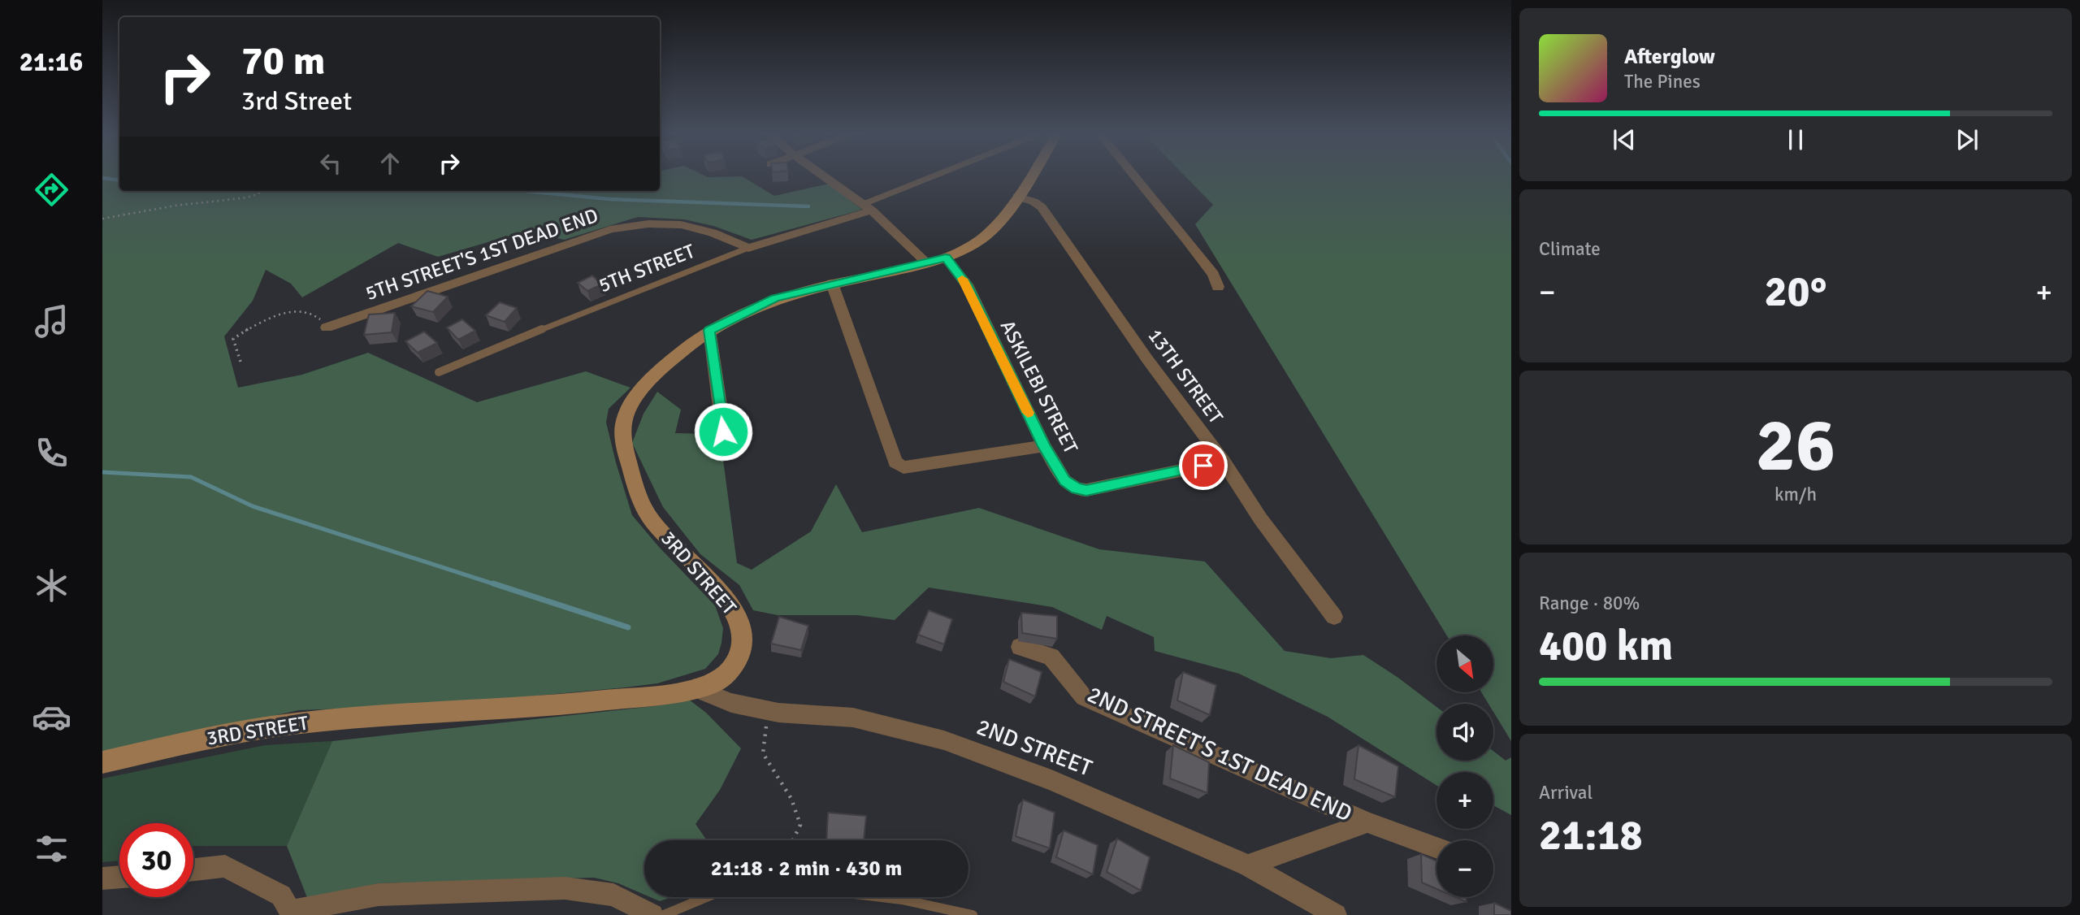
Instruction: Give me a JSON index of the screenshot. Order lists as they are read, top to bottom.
{
  "streets": {
    "street": [
      "5TH STREET'S 1ST DEAD END",
      "5TH STREET",
      "13TH STREET",
      "ASKILEBI STREET",
      "3RD STREET",
      "2ND STREET",
      "2ND STREET'S 1ST DEAD END"
    ]
  },
  "crossings": [
    ["5TH STREET'S 1ST DEAD END", "5TH STREET"],
    ["13TH STREET", "ASKILEBI STREET"],
    ["13TH STREET", "3RD STREET"],
    ["ASKILEBI STREET", "3RD STREET"],
    ["3RD STREET", "2ND STREET"],
    ["2ND STREET", "2ND STREET'S 1ST DEAD END"]
  ],
  "north": "bottom right",
  "page": {
    "tabs": "21:16",
    "turn": ["70 m", "3rd Street"],
    "song": ["Afterglow", "The Pines"],
    "tile": [
      "Climate",
      ["26", "km/h"],
      ["Range · 80%", "400 km"],
      ["Arrival", "21:18"]
    ],
    "heat": ["−", "20°", "+"],
    "map_buttons": ["+", "−"],
    "limit": "30",
    "trip": "21:18 · 2 min · 430 m"
  }
}
